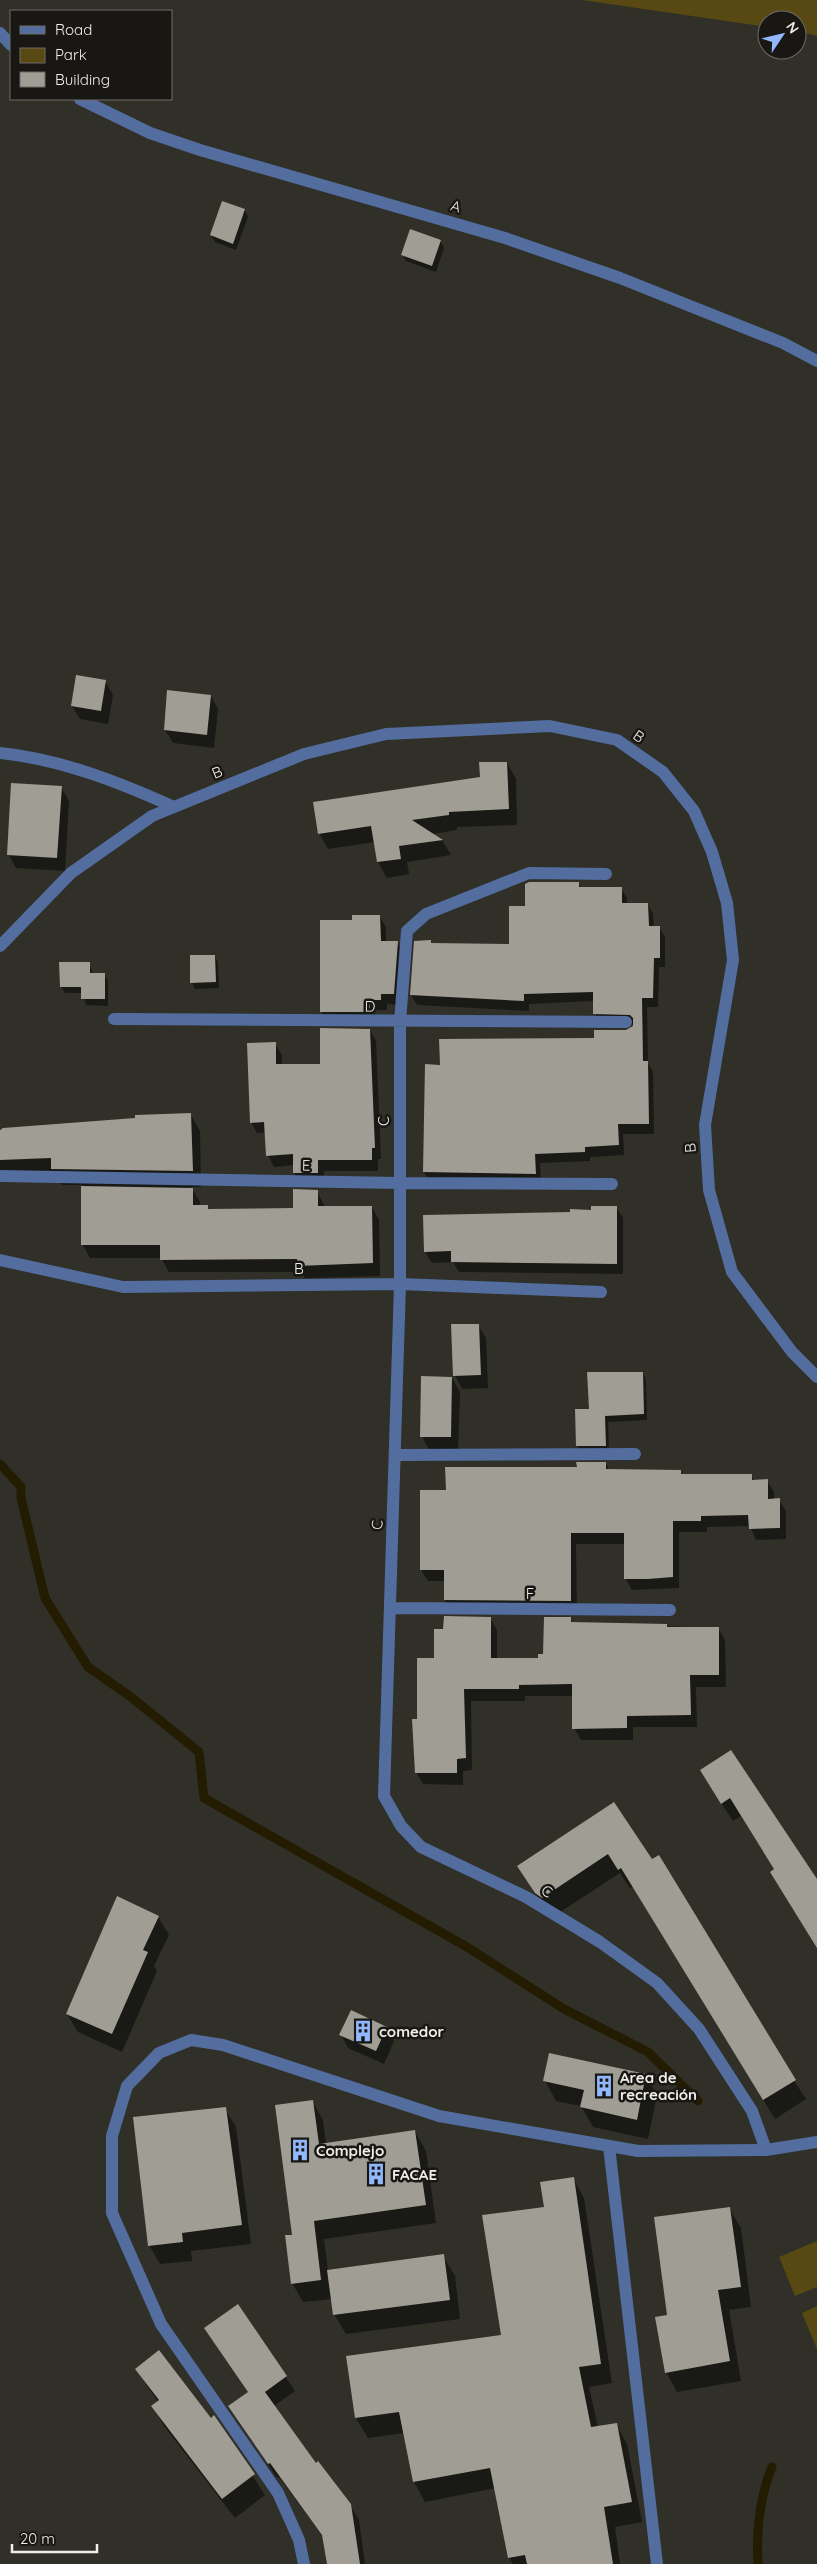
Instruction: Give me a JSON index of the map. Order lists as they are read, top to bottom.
{
  "streets": {
    "street": [
      "A",
      "B",
      "D",
      "C",
      "E",
      "F"
    ]
  },
  "crossings": [
    ["B", "C"],
    ["D", "C"],
    ["C", "E"],
    ["C", "F"]
  ],
  "places": {
    "building": [
      "comedor",
      "Area de recreación",
      "Complejo",
      "FACAE"
    ]
  },
  "legend": ["Road", "Park", "Building"],
  "scale_bar": "20 m",
  "north": "top right"
}
